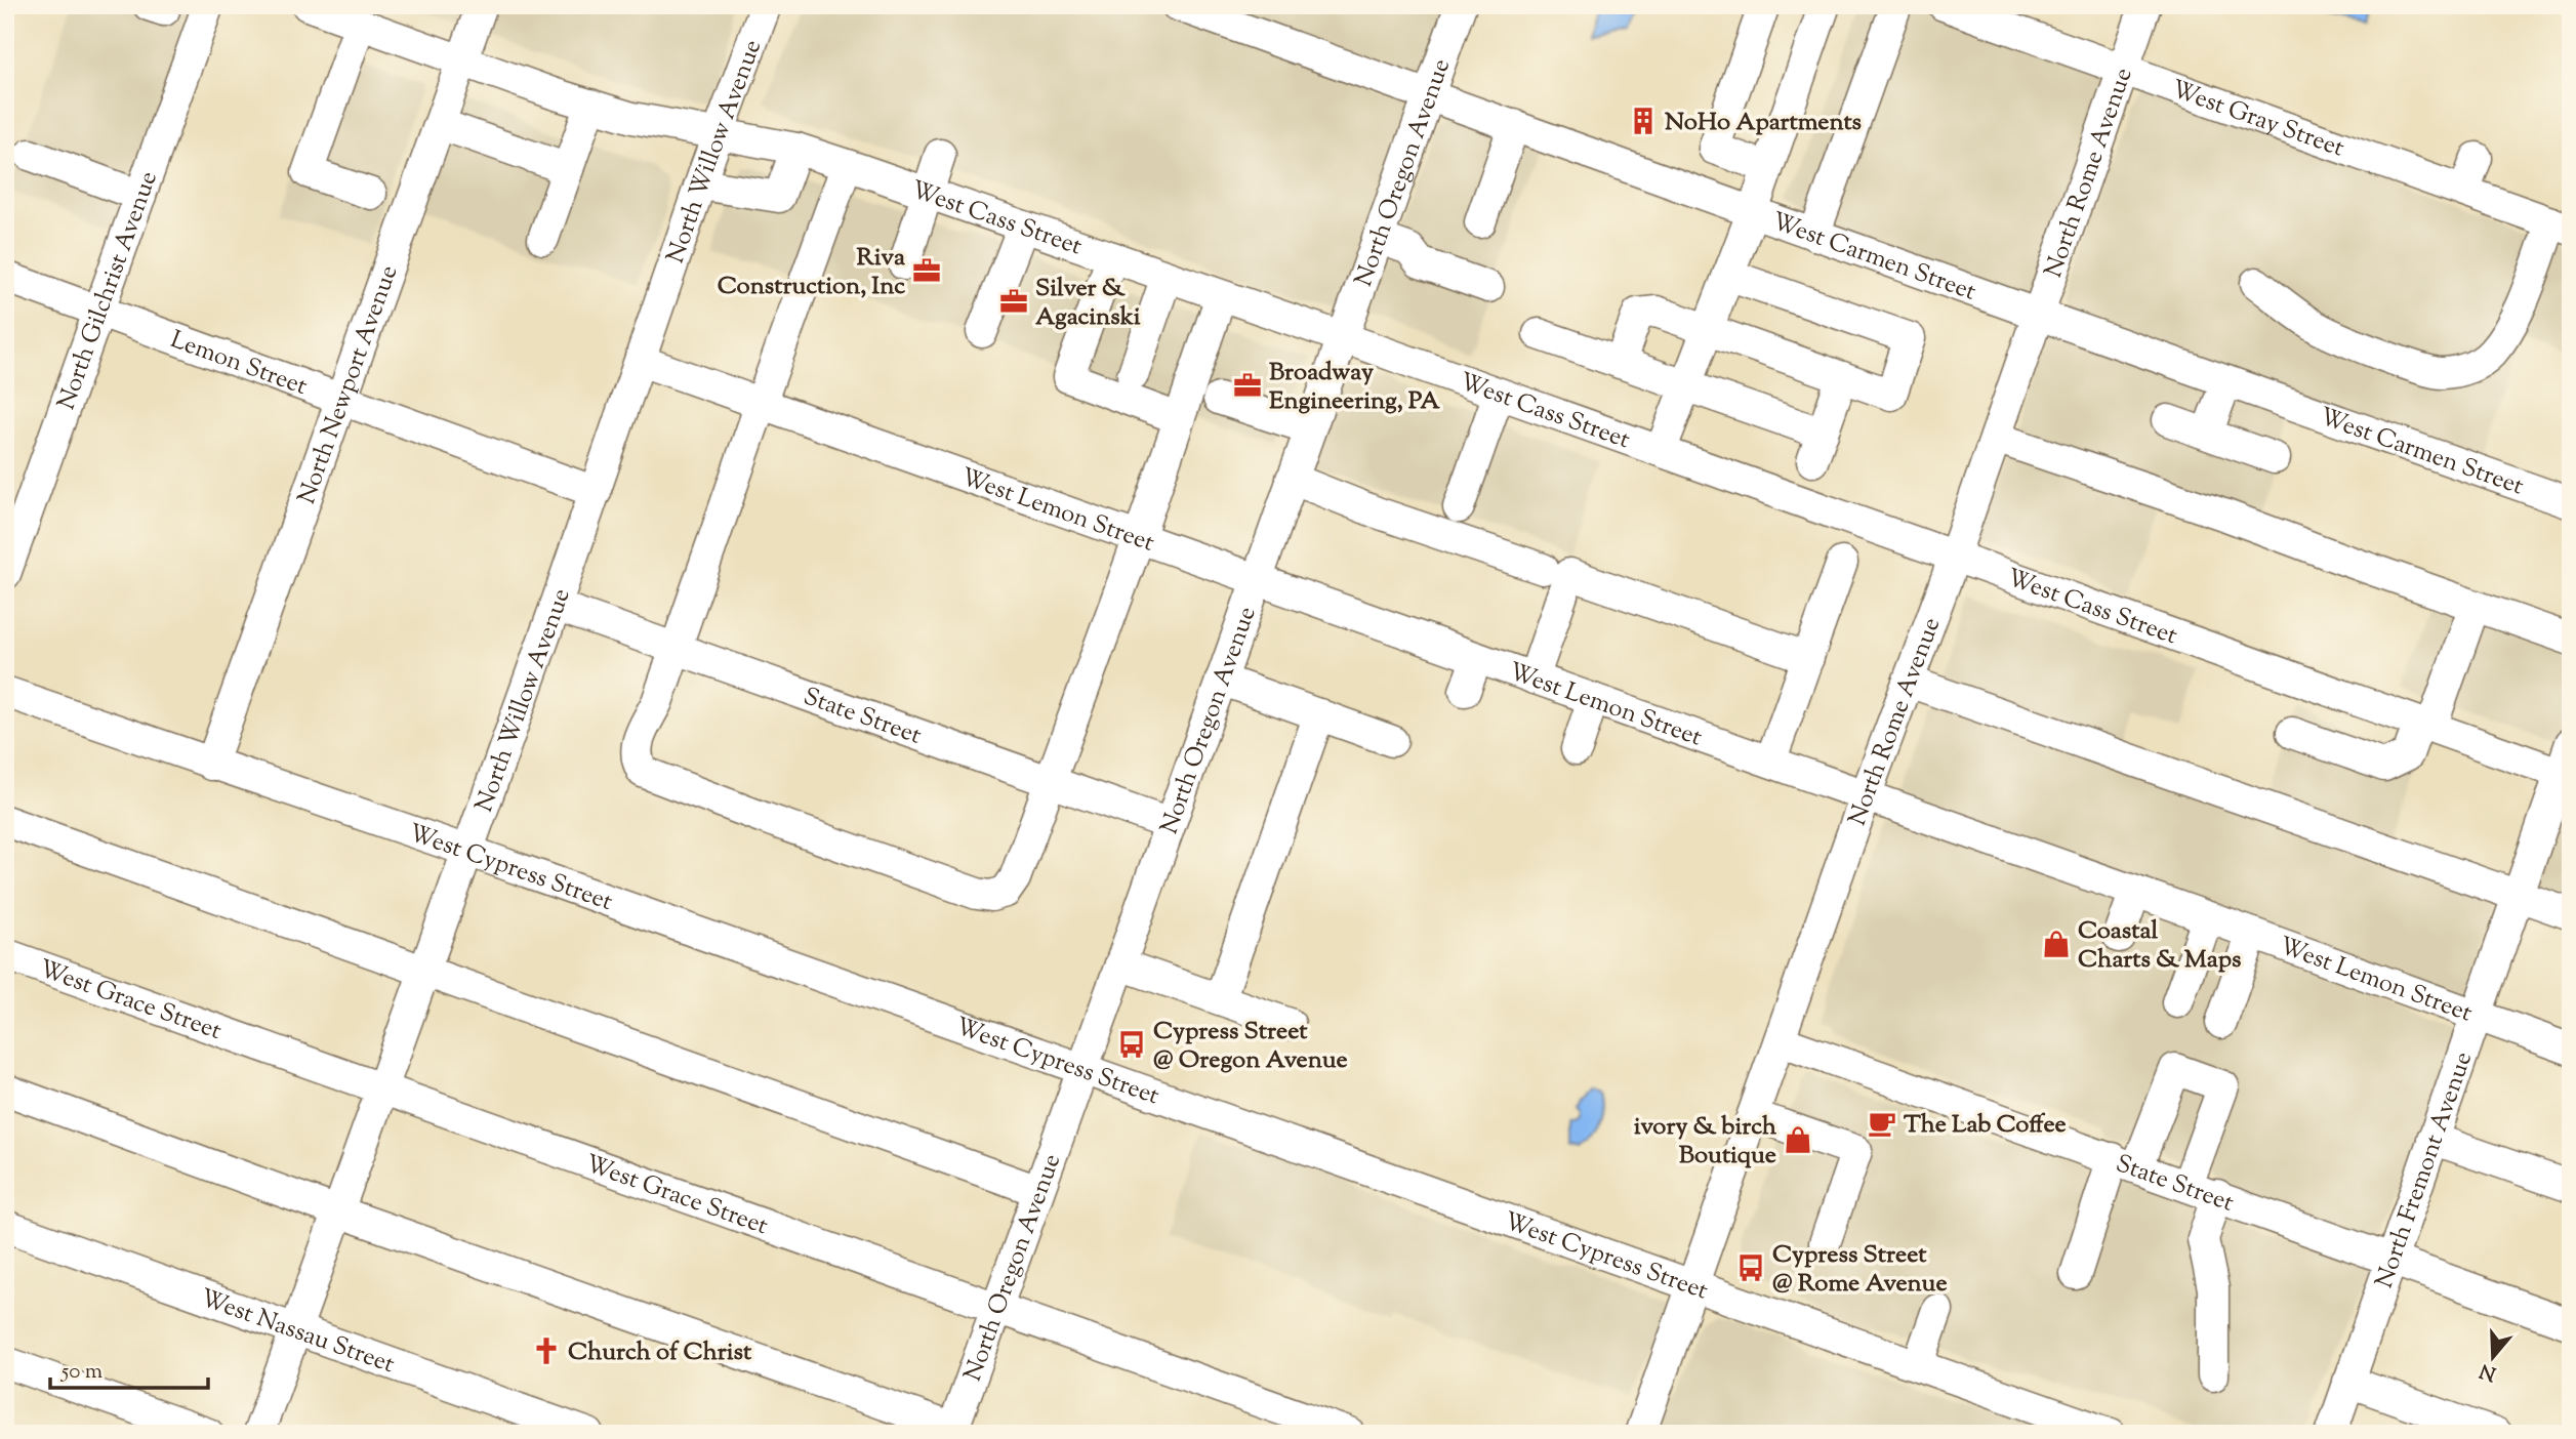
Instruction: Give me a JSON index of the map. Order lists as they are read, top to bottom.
{
  "streets": {
    "street": [
      "West Gray Street",
      "North Willow Avenue",
      "North Oregon Avenue",
      "North Rome Avenue",
      "West Cass Street",
      "West Carmen Street",
      "North Gilchrist Avenue",
      "Lemon Street",
      "North Newport Avenue",
      "West Lemon Street",
      "State Street",
      "West Cypress Street",
      "West Grace Street",
      "North Fremont Avenue",
      "West Nassau Street"
    ]
  },
  "crossings": [
    ["West Gray Street", "North Rome Avenue"],
    ["North Willow Avenue", "West Cass Street"],
    ["North Willow Avenue", "Lemon Street"],
    ["North Willow Avenue", "West Lemon Street"],
    ["North Willow Avenue", "State Street"],
    ["North Willow Avenue", "West Cypress Street"],
    ["North Willow Avenue", "West Grace Street"],
    ["North Willow Avenue", "West Nassau Street"],
    ["North Oregon Avenue", "West Cass Street"],
    ["North Oregon Avenue", "West Carmen Street"],
    ["North Oregon Avenue", "West Lemon Street"],
    ["North Oregon Avenue", "State Street"],
    ["North Oregon Avenue", "West Cypress Street"],
    ["North Oregon Avenue", "West Grace Street"],
    ["North Rome Avenue", "West Cass Street"],
    ["North Rome Avenue", "West Carmen Street"],
    ["North Rome Avenue", "West Lemon Street"],
    ["North Rome Avenue", "State Street"],
    ["North Rome Avenue", "West Cypress Street"],
    ["West Cass Street", "North Newport Avenue"],
    ["West Cass Street", "North Fremont Avenue"],
    ["North Gilchrist Avenue", "Lemon Street"],
    ["Lemon Street", "North Newport Avenue"],
    ["North Newport Avenue", "West Cypress Street"],
    ["West Lemon Street", "North Fremont Avenue"],
    ["State Street", "North Fremont Avenue"]
  ],
  "places": {
    "building": ["NoHo Apartments"],
    "office": ["Riva Construction, Inc", "Silver & Agacinski", "Broadway Engineering, PA"],
    "shop": ["Coastal Charts & Maps", "ivory & birch Boutique"],
    "bus stop": ["Cypress Street @ Oregon Avenue", "Cypress Street @ Rome Avenue"],
    "cafe": ["The Lab Coffee"],
    "church": ["Church of Christ"]
  },
  "scale_bar": "50 m",
  "north": "bottom"
}
